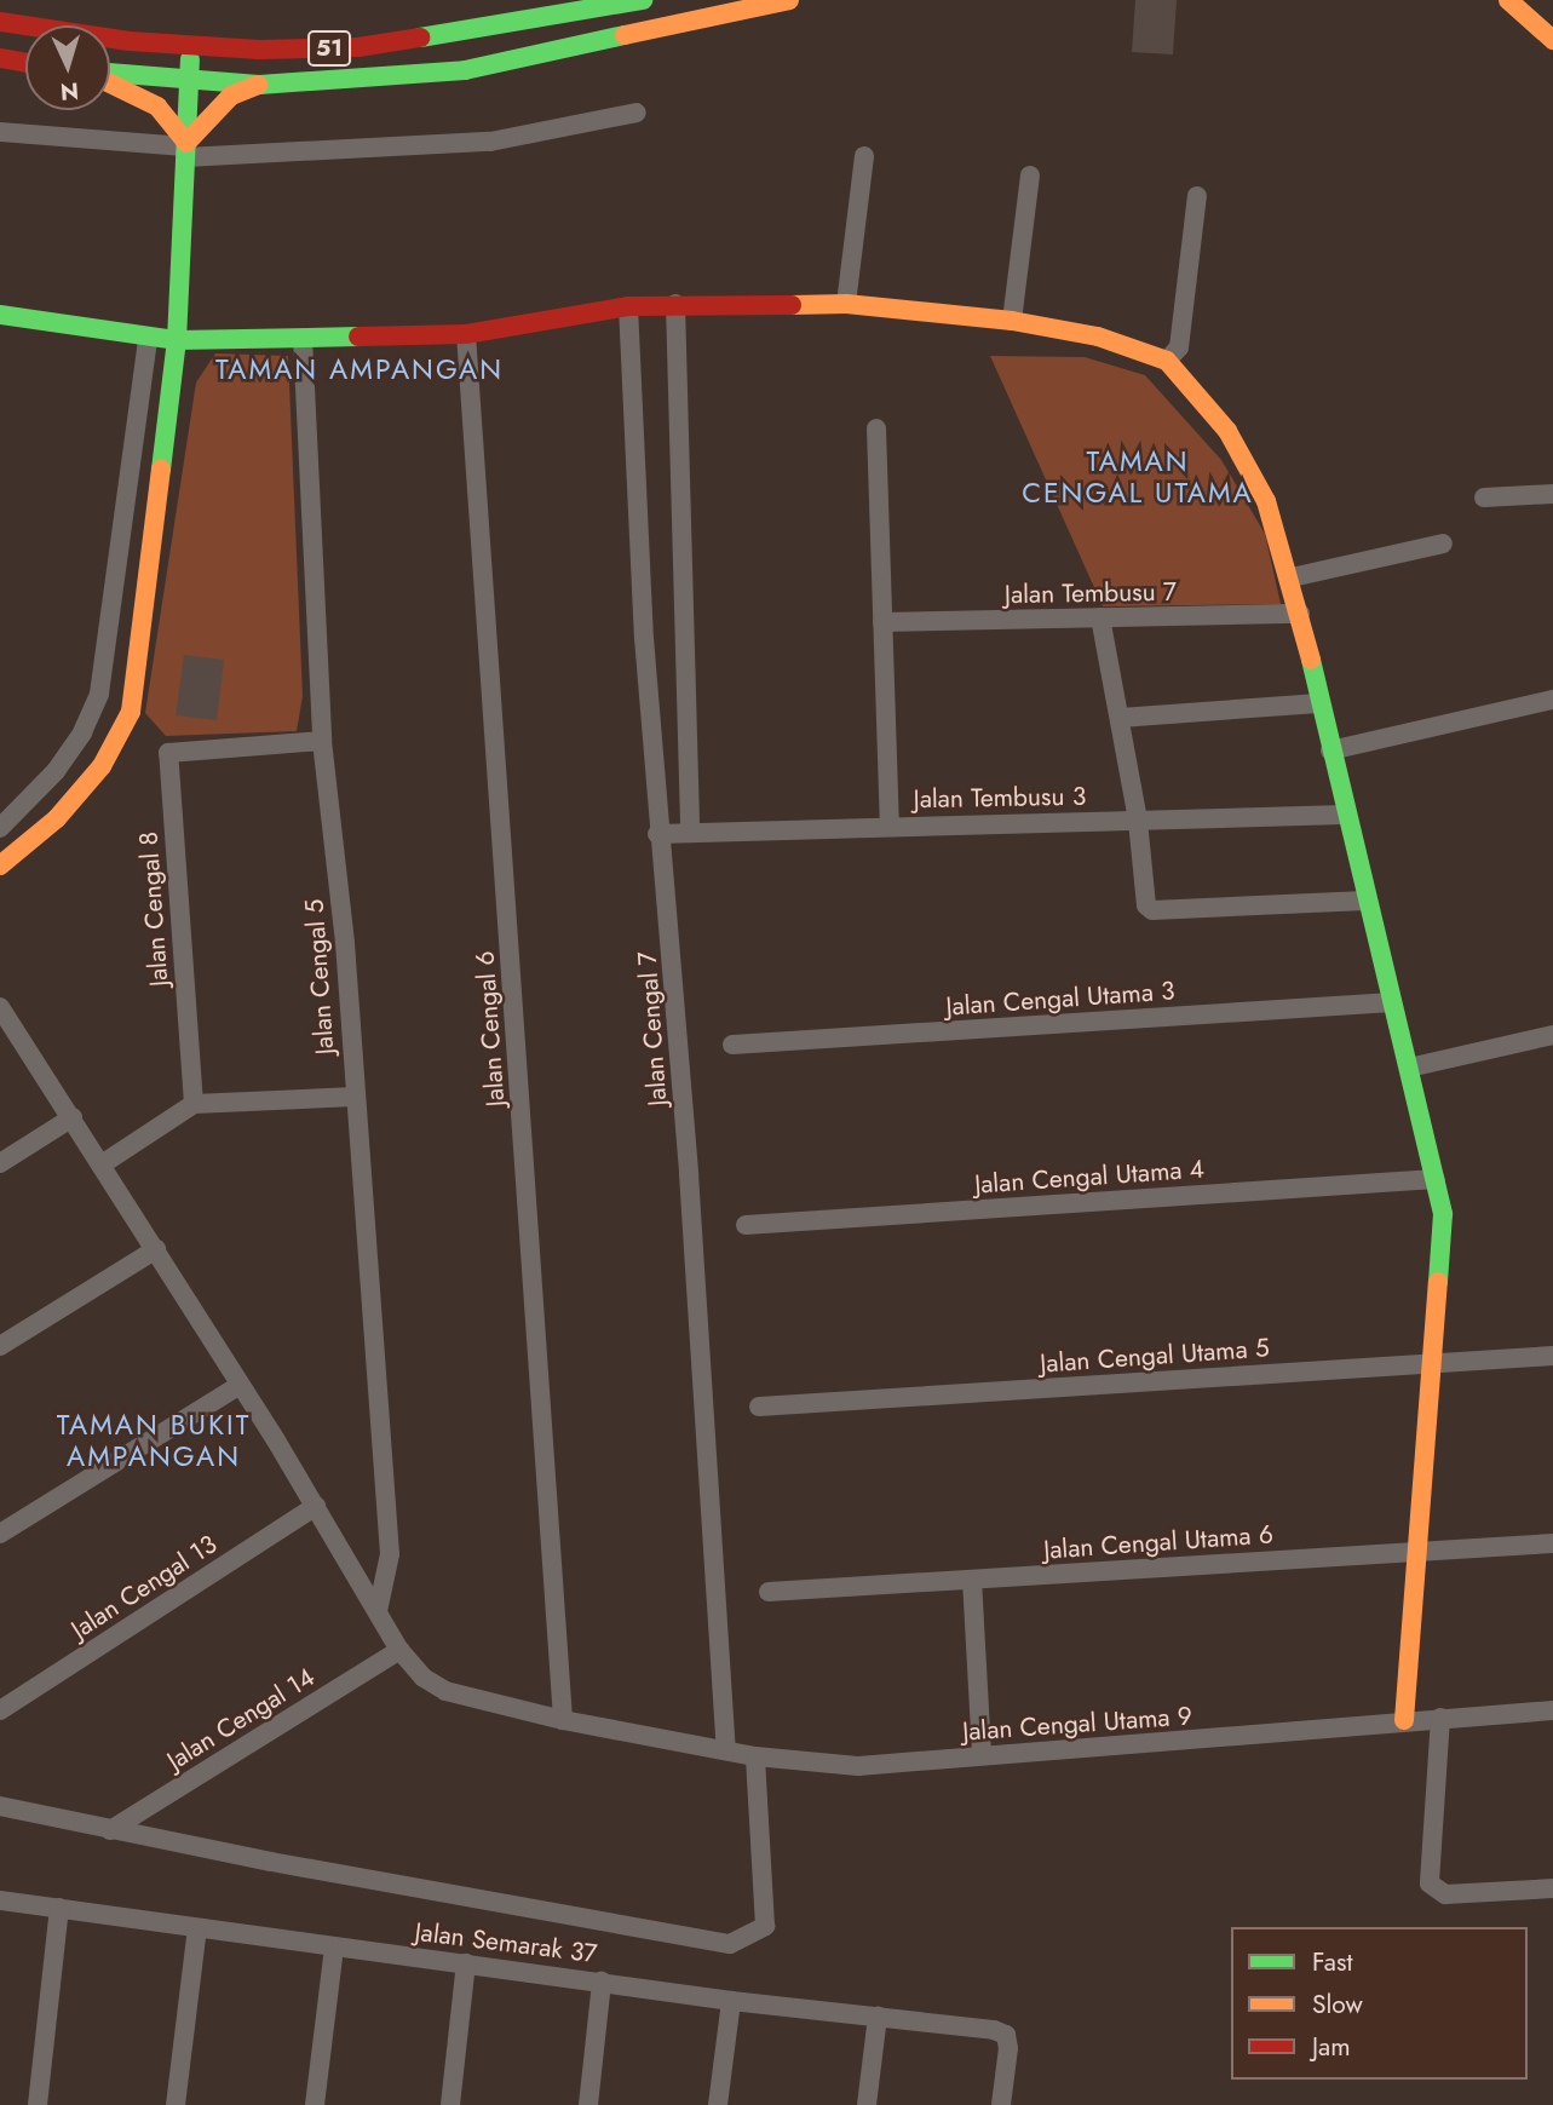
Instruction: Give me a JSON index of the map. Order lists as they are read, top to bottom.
{
  "streets": {
    "main road": ["51"],
    "street": [
      "Jalan Tembusu 7",
      "Jalan Tembusu 3",
      "Jalan Cengal 8",
      "Jalan Cengal 5",
      "Jalan Cengal Utama 3",
      "Jalan Cengal 6",
      "Jalan Cengal 7",
      "Jalan Cengal Utama 4",
      "Jalan Cengal Utama 5",
      "Jalan Cengal Utama 6",
      "Jalan Cengal 13",
      "Jalan Cengal 14",
      "Jalan Cengal Utama 9",
      "Jalan Semarak 37"
    ]
  },
  "crossings": [
    ["Jalan Tembusu 3", "Jalan Cengal 7"],
    ["Jalan Cengal 8", "Jalan Cengal 5"],
    ["Jalan Cengal 5", "Jalan Cengal Utama 9"],
    ["Jalan Cengal 6", "Jalan Cengal Utama 9"],
    ["Jalan Cengal 7", "Jalan Cengal Utama 9"],
    ["Jalan Cengal 13", "Jalan Cengal Utama 9"],
    ["Jalan Cengal 14", "Jalan Cengal Utama 9"]
  ],
  "districts": ["TAMAN AMPANGAN", "TAMAN CENGAL UTAMA", "TAMAN BUKIT AMPANGAN"],
  "legend": ["Fast", "Slow", "Jam"],
  "north": "bottom"
}
